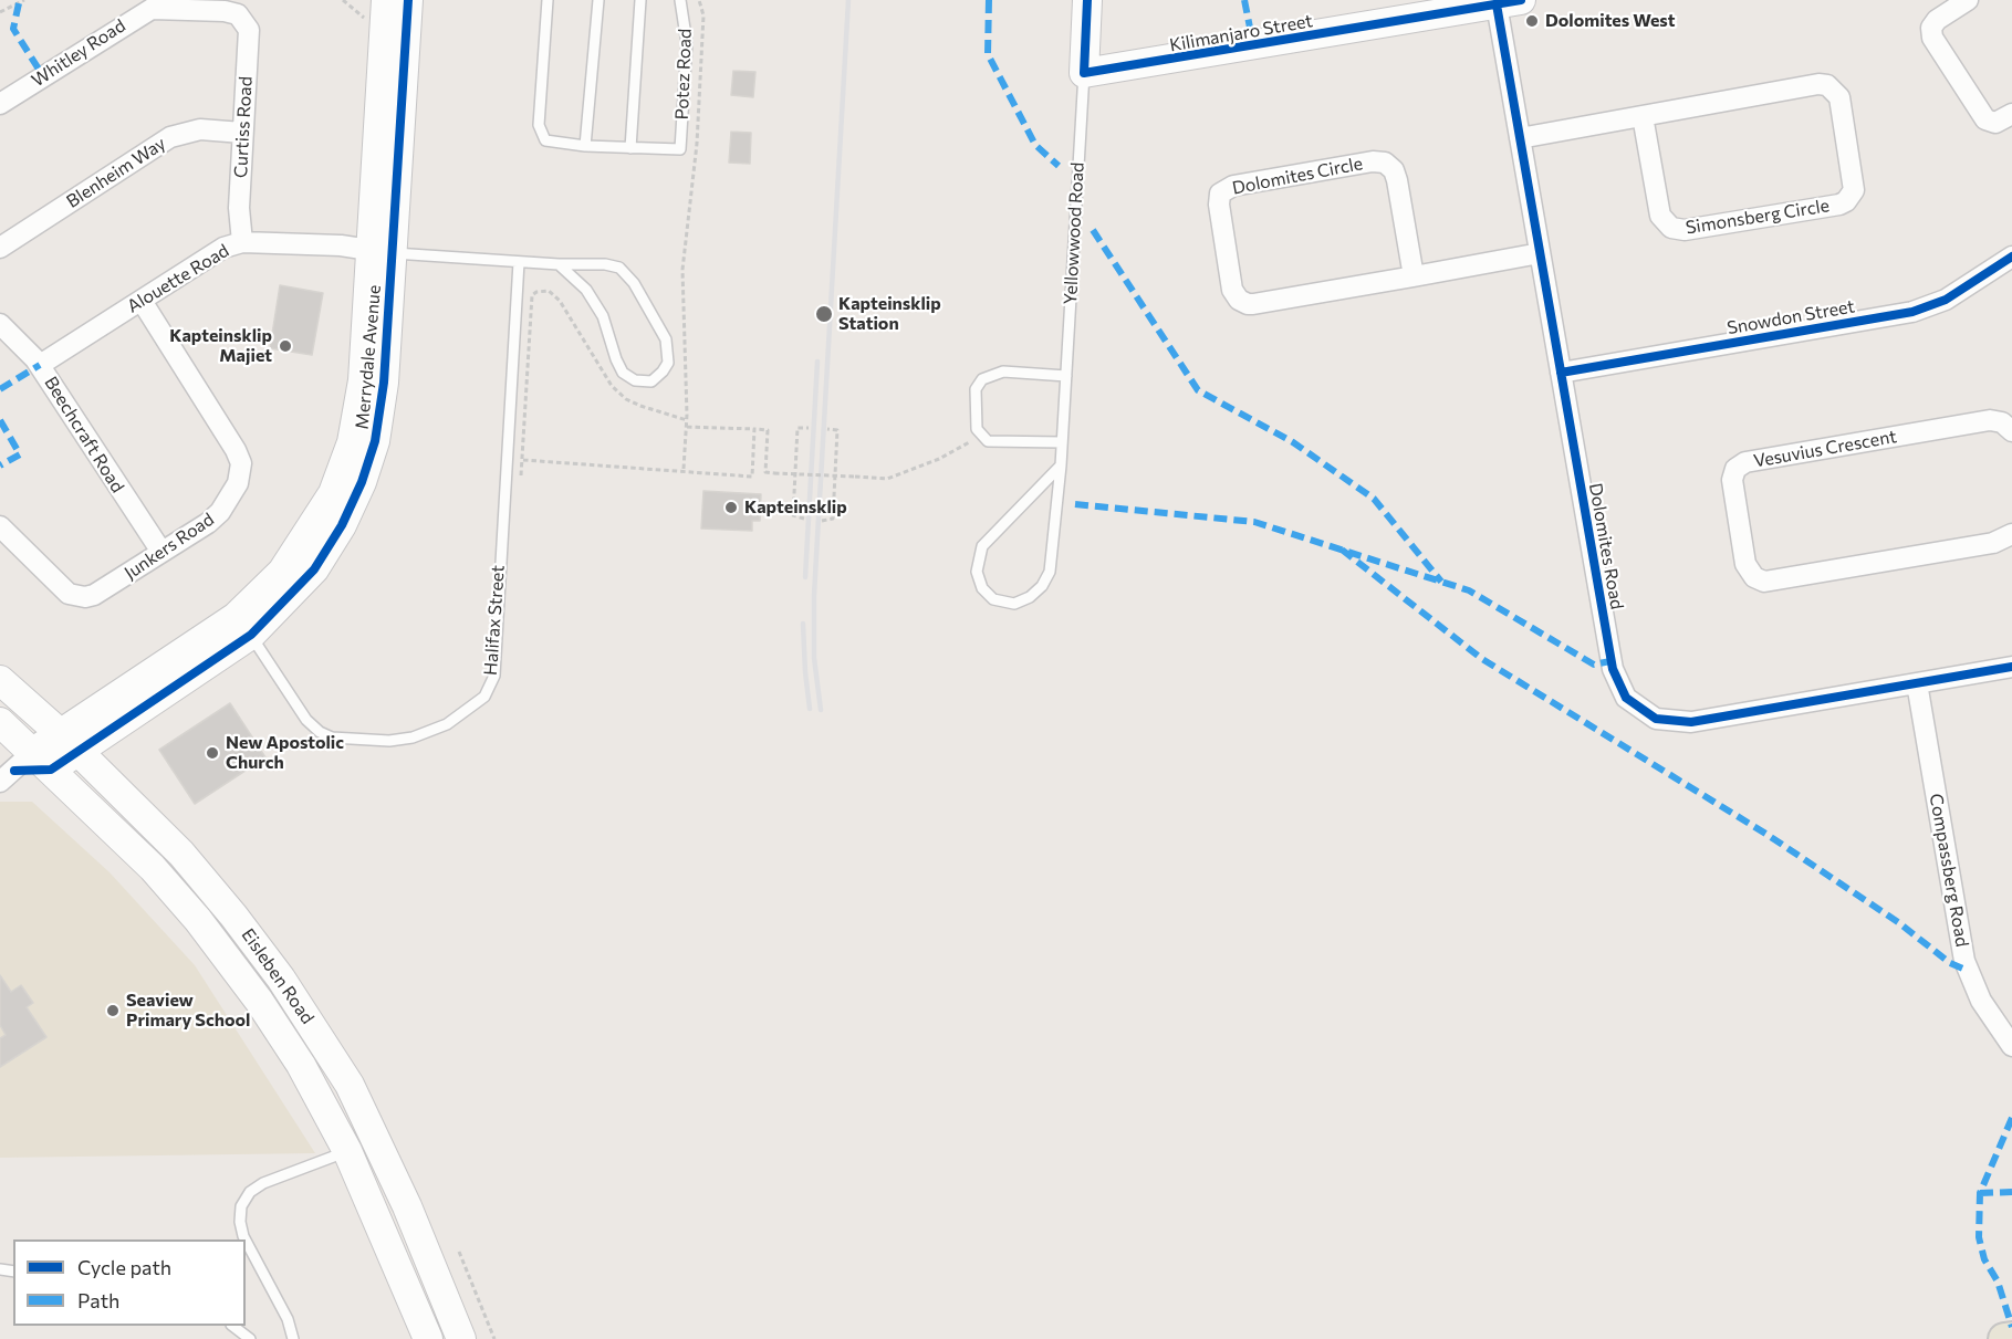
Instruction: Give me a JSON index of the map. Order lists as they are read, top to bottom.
{
  "streets": {
    "street": [
      "Kilimanjaro Street",
      "Whitley Road",
      "Curtiss Road",
      "Blenheim Way",
      "Dolomites Circle",
      "Simonsberg Circle",
      "Yellowwood Road",
      "Alouette Road",
      "Snowdon Street",
      "Merrydale Avenue",
      "Beechcraft Road",
      "Vesuvius Crescent",
      "Junkers Road",
      "Dolomites Road",
      "Compassberg Road",
      "Eisleben Road"
    ],
    "lane": ["Potez Road", "Halifax Street"]
  },
  "crossings": [
    ["Kilimanjaro Street", "Yellowwood Road"],
    ["Kilimanjaro Street", "Dolomites Road"],
    ["Whitley Road", "Curtiss Road"],
    ["Curtiss Road", "Blenheim Way"],
    ["Curtiss Road", "Alouette Road"],
    ["Dolomites Circle", "Dolomites Road"],
    ["Simonsberg Circle", "Dolomites Road"],
    ["Alouette Road", "Merrydale Avenue"],
    ["Alouette Road", "Beechcraft Road"],
    ["Alouette Road", "Junkers Road"],
    ["Snowdon Street", "Dolomites Road"],
    ["Merrydale Avenue", "Halifax Street"],
    ["Merrydale Avenue", "Eisleben Road"],
    ["Beechcraft Road", "Junkers Road"],
    ["Dolomites Road", "Compassberg Road"]
  ],
  "places": [
    "Dolomites West",
    "Kapteinsklip Station",
    "Kapteinsklip Majiet",
    "Kapteinsklip",
    "New Apostolic Church",
    "Seaview Primary School"
  ],
  "legend": ["Cycle path", "Path"]
}
